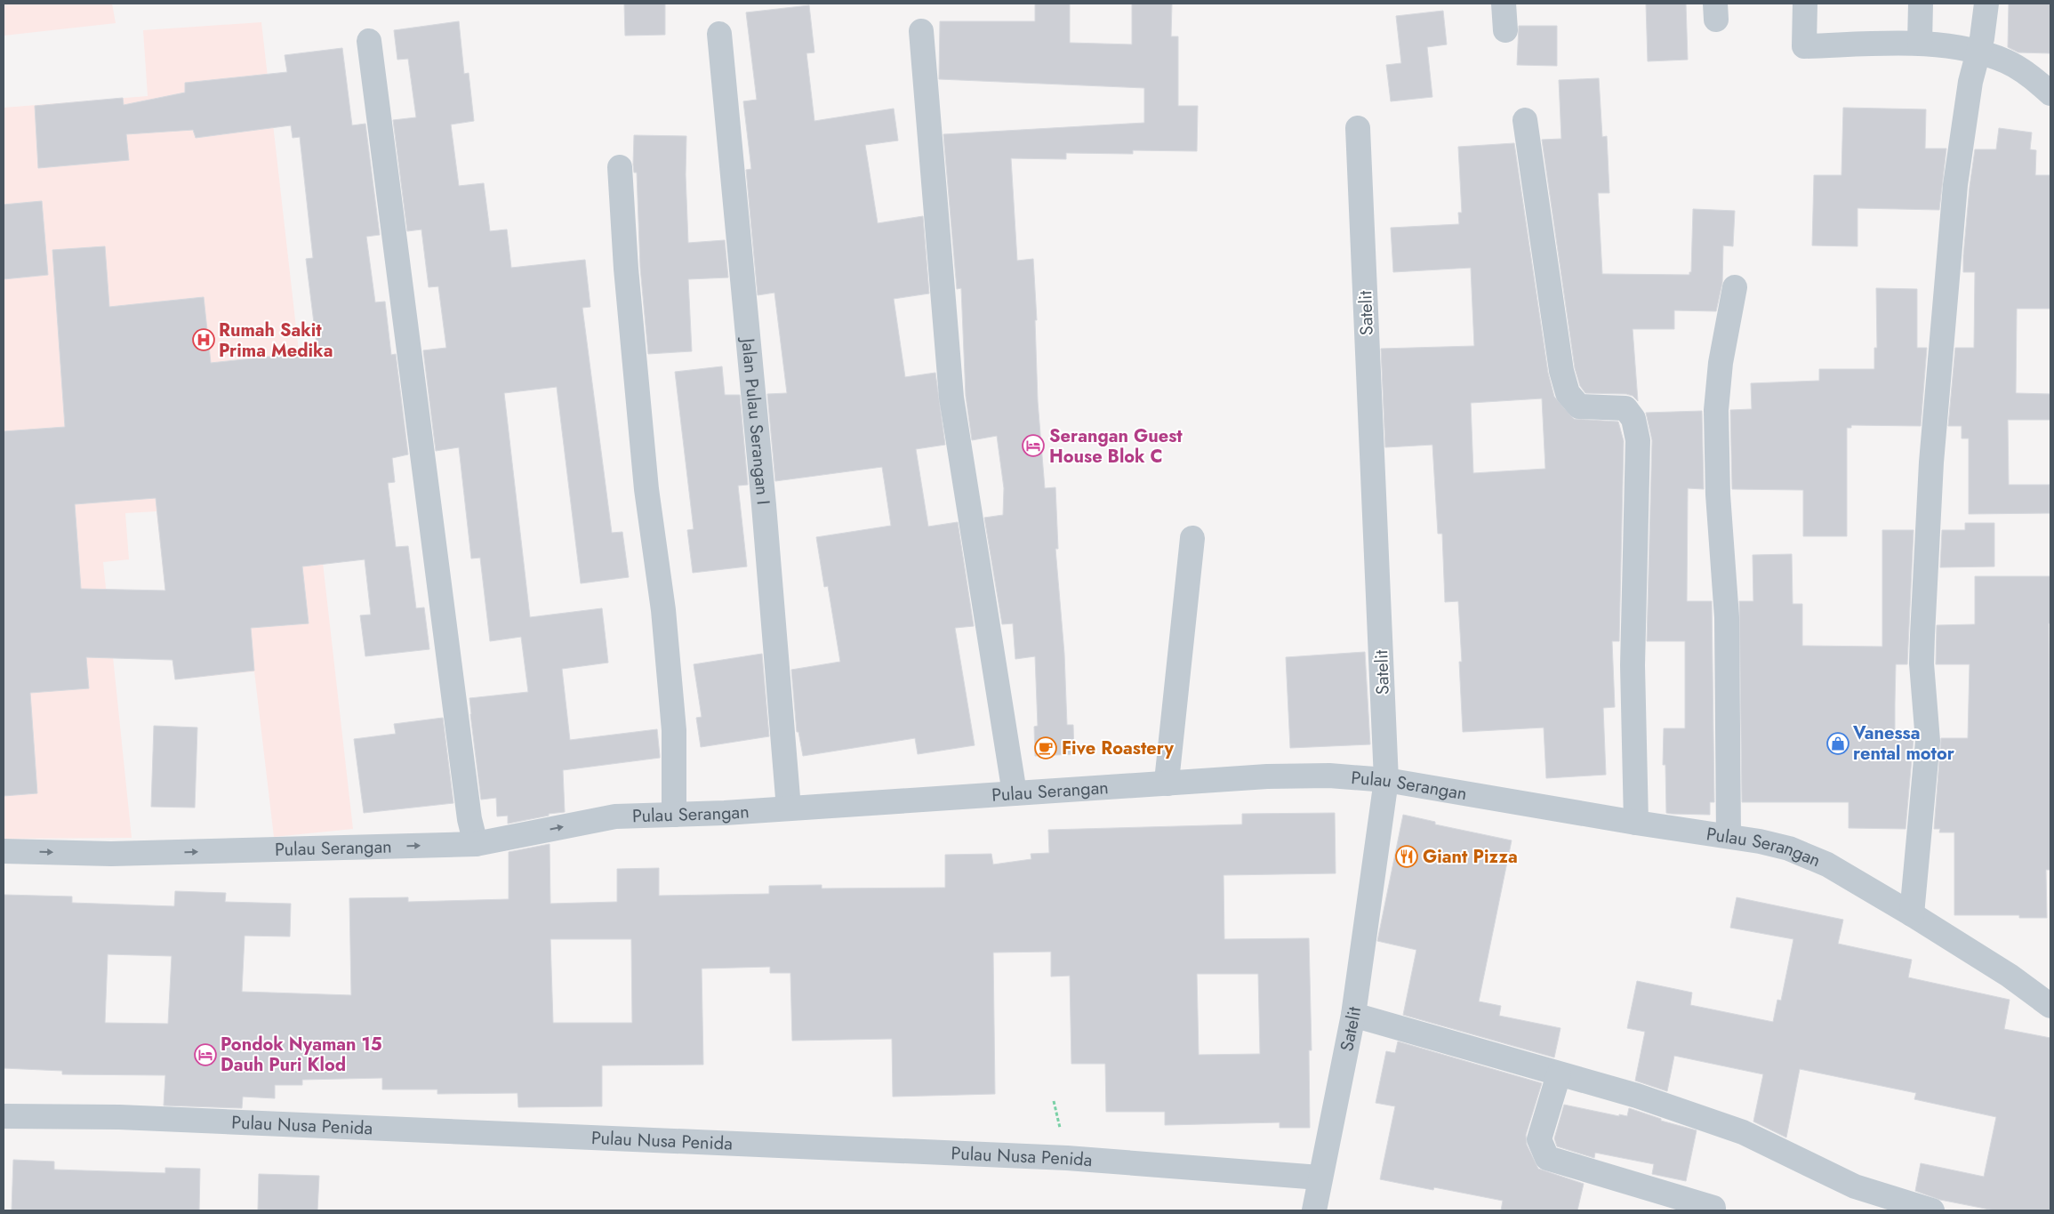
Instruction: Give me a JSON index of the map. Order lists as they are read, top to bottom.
{
  "streets": {
    "street": [
      "Satelit",
      "Jalan Pulau Serangan I",
      "Pulau Serangan",
      "Pulau Nusa Penida"
    ]
  },
  "crossings": [
    ["Satelit", "Pulau Serangan"],
    ["Satelit", "Pulau Nusa Penida"],
    ["Jalan Pulau Serangan I", "Pulau Serangan"]
  ],
  "places": {
    "hospital": ["Rumah Sakit Prima Medika"],
    "hotel": ["Serangan Guest House Blok C", "Pondok Nyaman 15 Dauh Puri Klod"],
    "shop": ["Vanessa rental motor"],
    "cafe": ["Five Roastery"],
    "restaurant": ["Giant Pizza"]
  }
}
